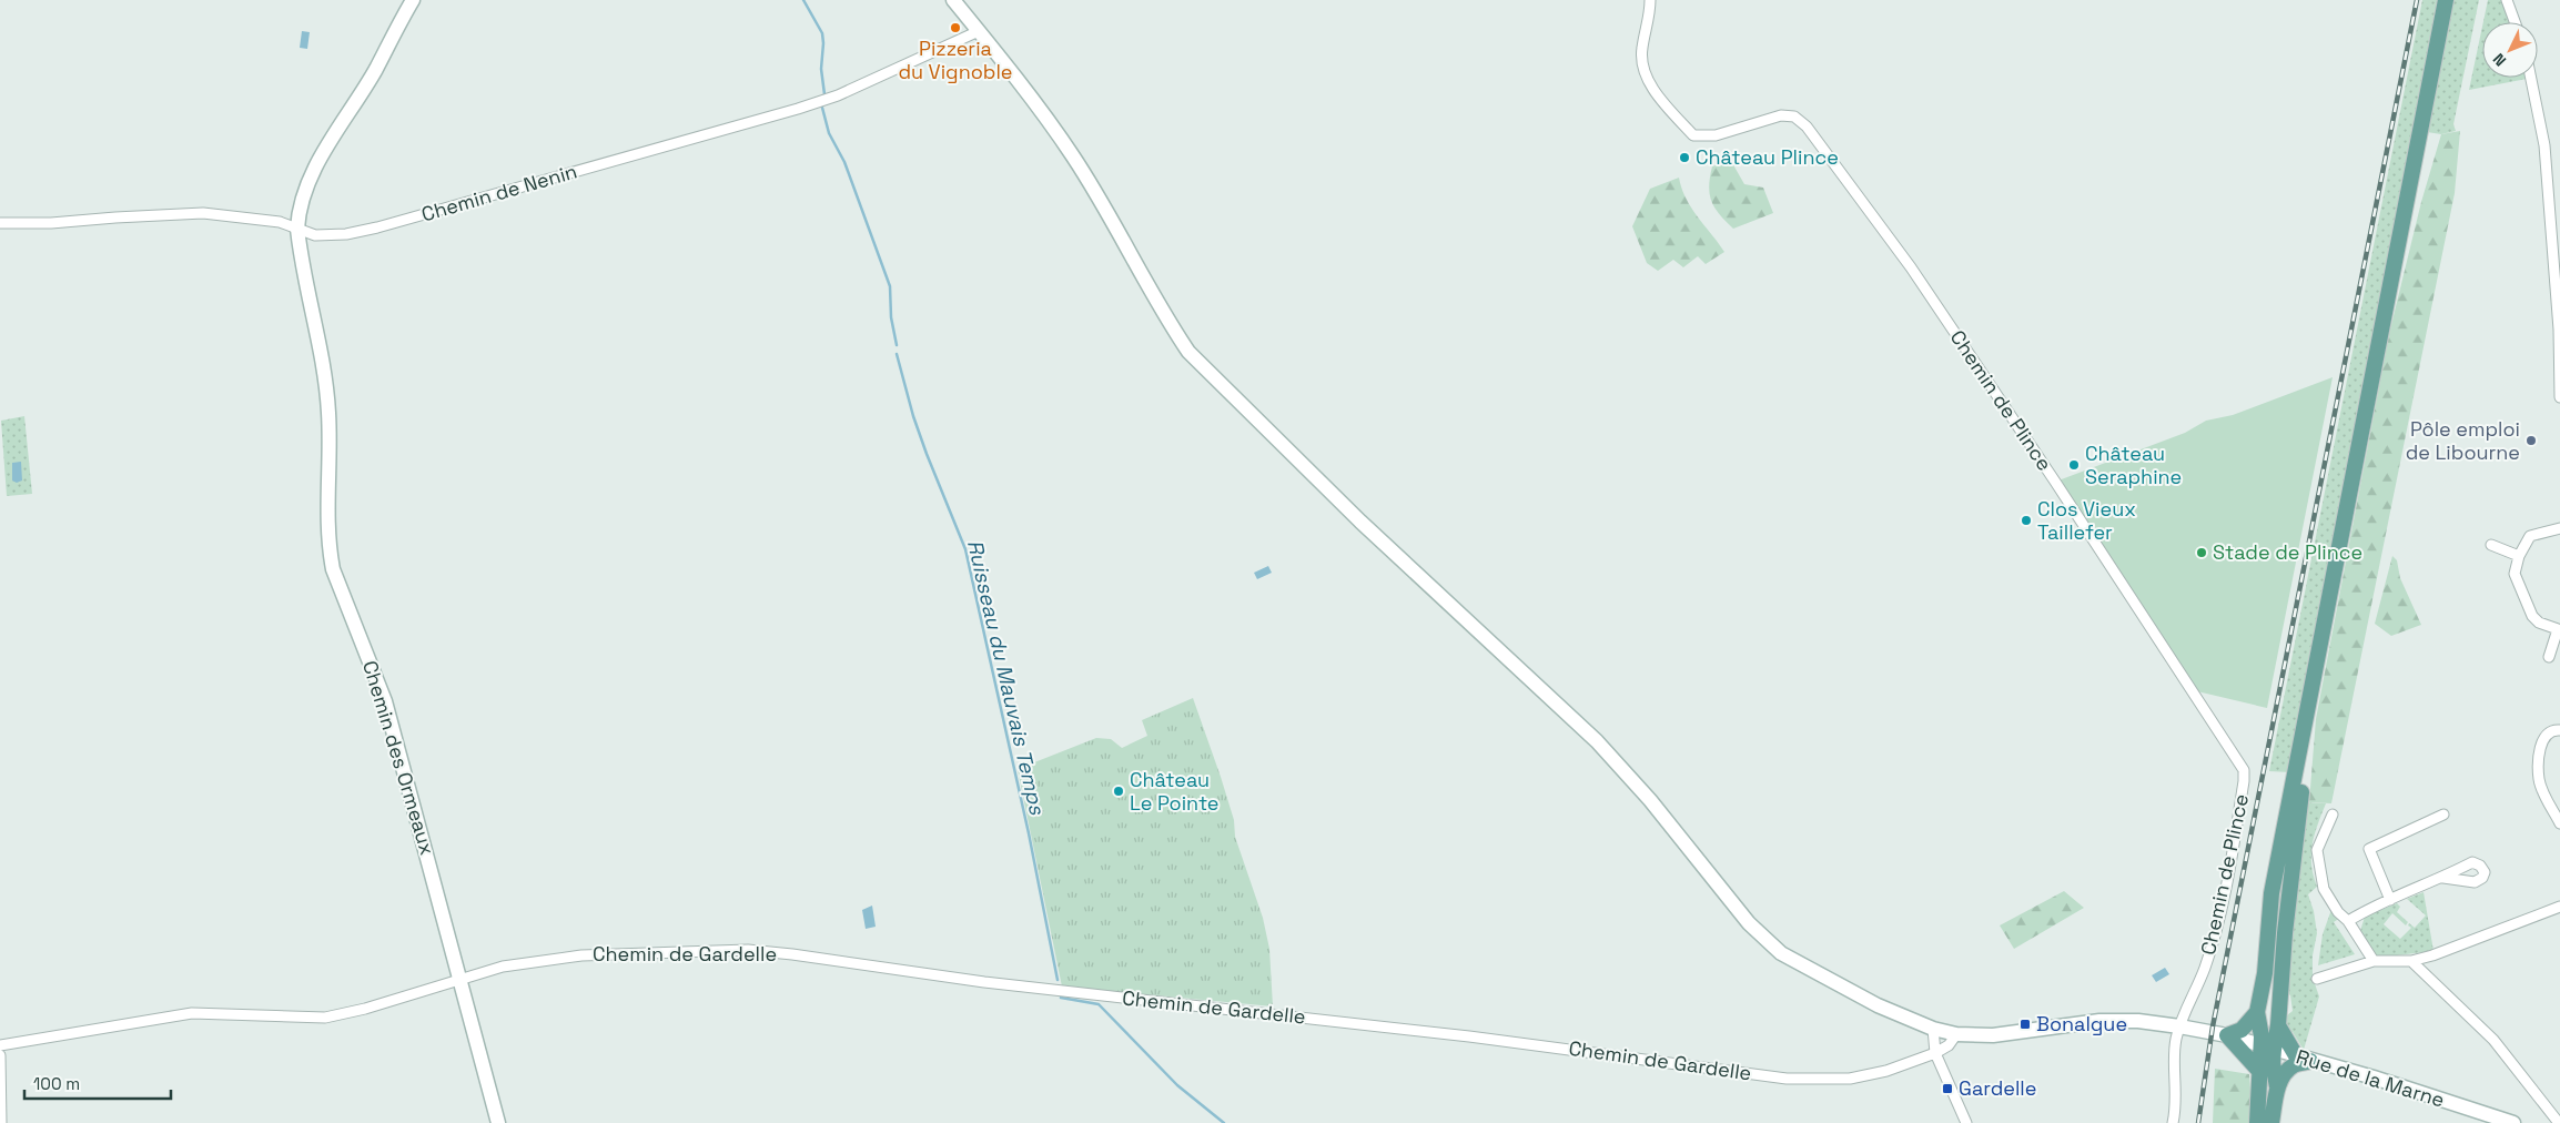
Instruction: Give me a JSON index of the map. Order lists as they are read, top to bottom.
{
  "streets": {
    "main road": ["Chemin des Ormeaux", "Rue de la Marne"],
    "street": ["Chemin de Nenin", "Chemin de Plince", "Chemin de Gardelle"]
  },
  "crossings": [
    ["Chemin de Nenin", "Chemin des Ormeaux"],
    ["Chemin de Nenin", "Rue de la Marne"],
    ["Chemin de Plince", "Rue de la Marne"],
    ["Chemin des Ormeaux", "Chemin de Gardelle"],
    ["Chemin de Gardelle", "Rue de la Marne"]
  ],
  "water": ["Ruisseau du Mauvais Temps"],
  "places": {
    "other": [
      "Pizzeria du Vignoble",
      "Château Plince",
      "Pôle emploi de Libourne",
      "Château Seraphine",
      "Clos Vieux Taillefer",
      "Stade de Plince",
      "Château Le Pointe"
    ],
    "transit": ["Bonalgue", "Gardelle"]
  },
  "scale_bar": "100 m",
  "north": "bottom left"
}
